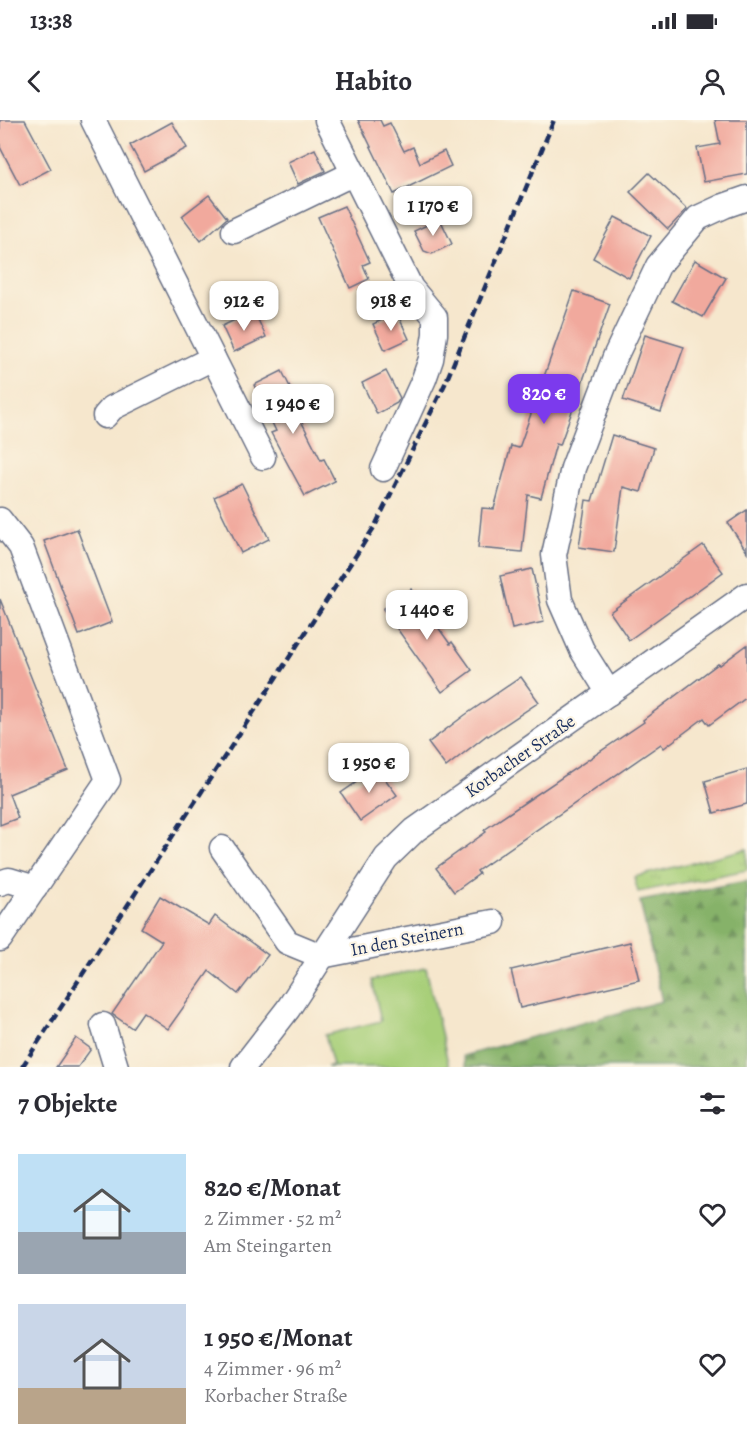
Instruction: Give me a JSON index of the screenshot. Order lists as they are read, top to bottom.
{
  "streets": {
    "street": ["Korbacher Straße", "In den Steinern"]
  },
  "crossings": [
    ["Korbacher Straße", "In den Steinern"]
  ],
  "page": {
    "status": "13:38",
    "header": "Habito",
    "price": [
      "1 170 €",
      "912 €",
      "918 €",
      "820 €",
      "1 940 €",
      "1 440 €",
      "1 950 €"
    ],
    "heading": "7 Objekte",
    "list": [
      {
        "name": "820 €/Monat",
        "note": "2 Zimmer · 52 m² · Am Steingarten"
      },
      {
        "name": "1 950 €/Monat",
        "note": "4 Zimmer · 96 m² · Korbacher Straße"
      }
    ]
  }
}
